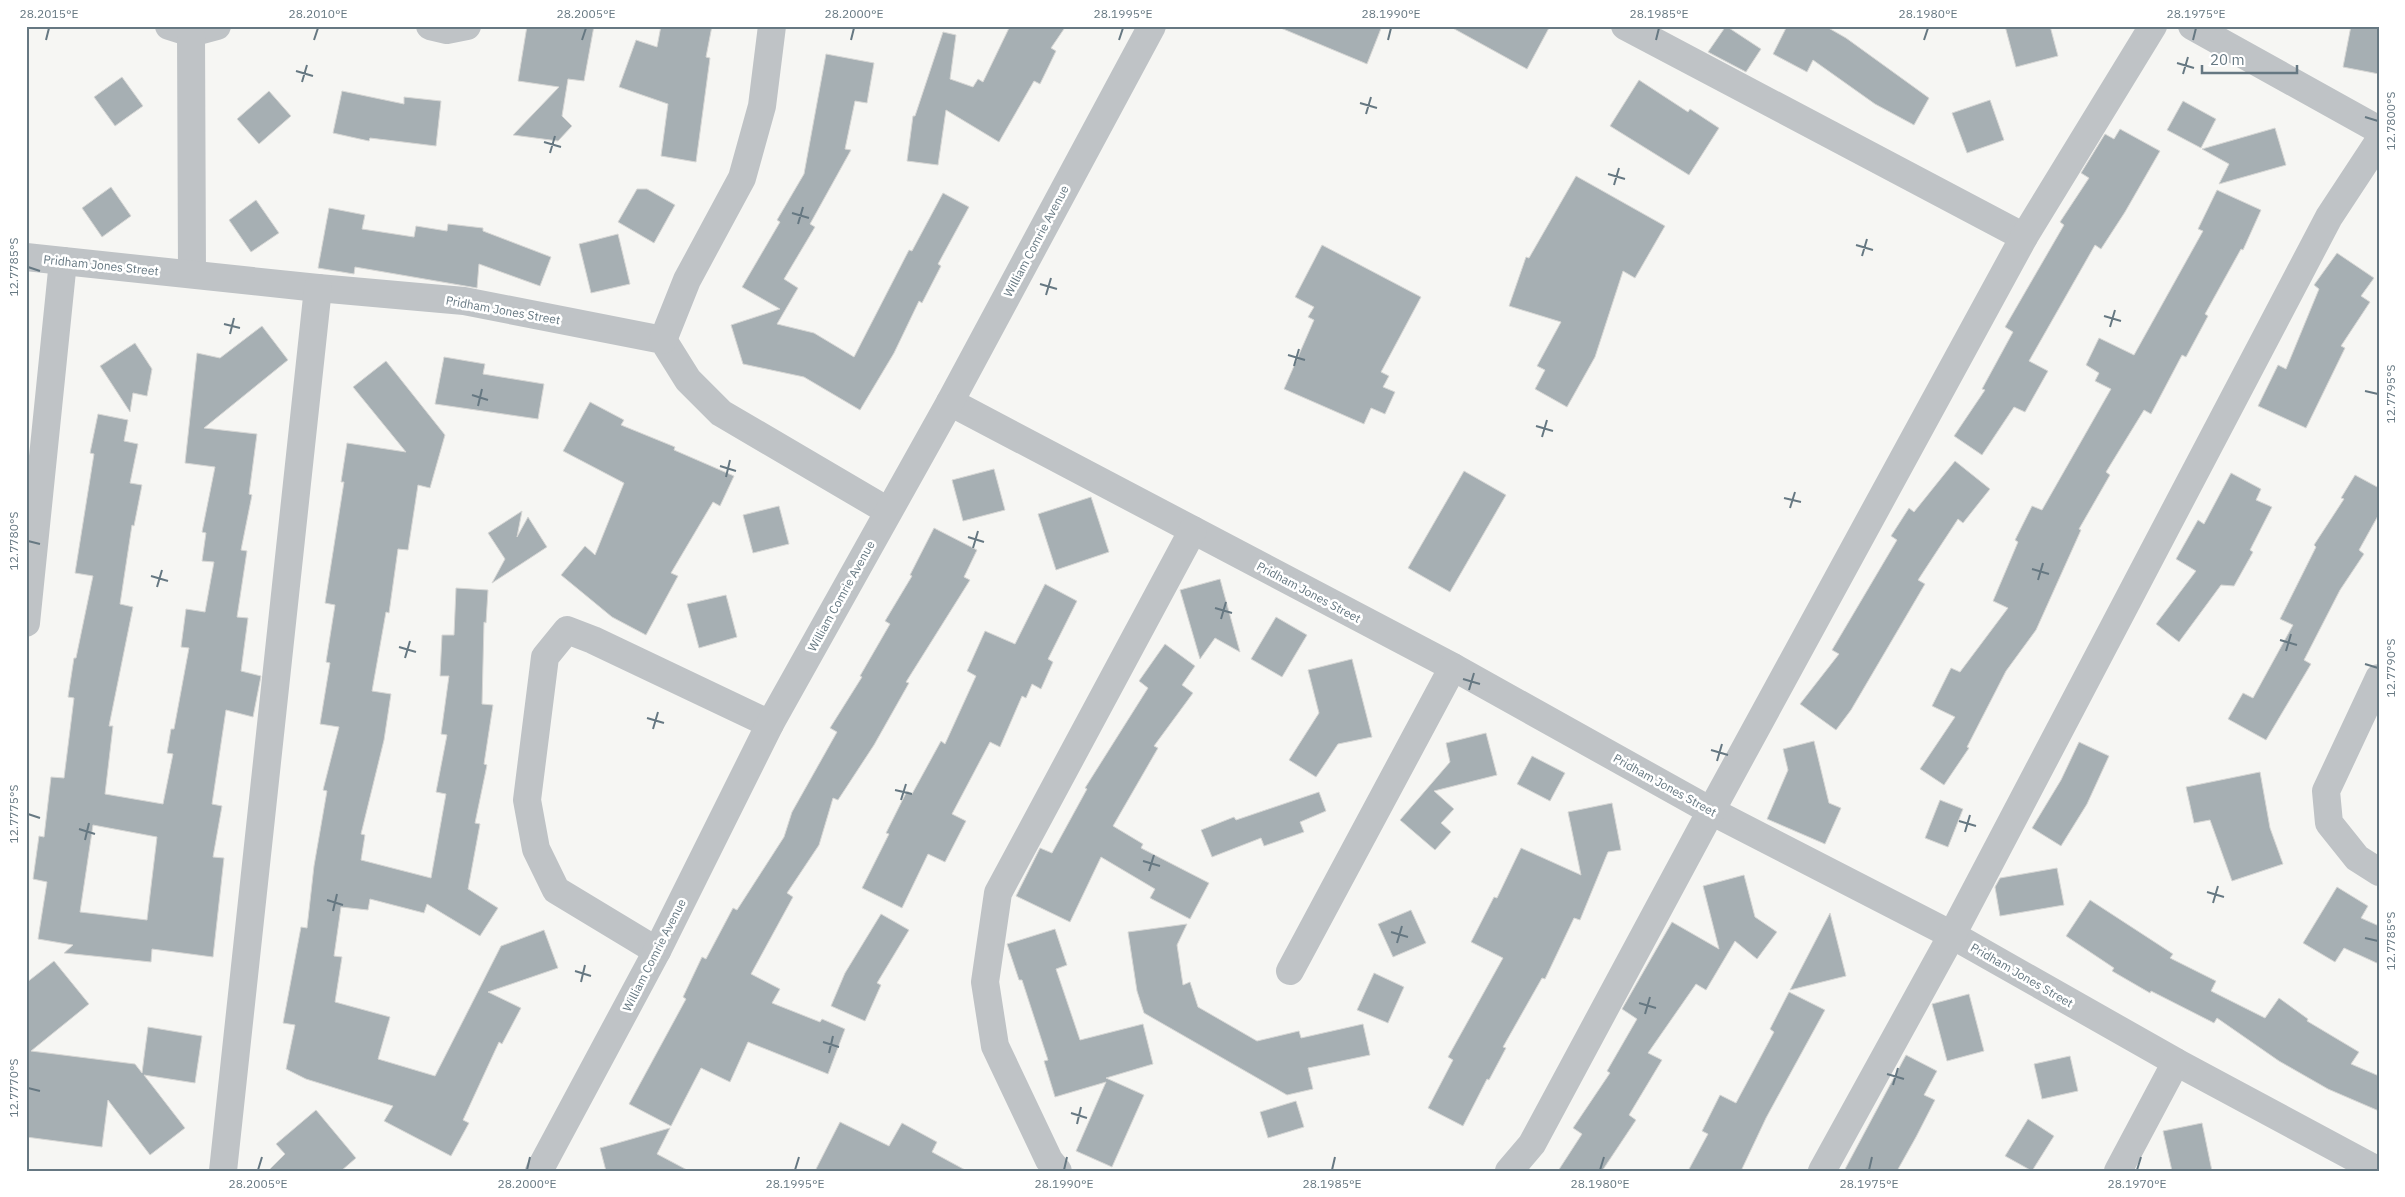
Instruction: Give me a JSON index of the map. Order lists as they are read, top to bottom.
{
  "streets": {
    "street": ["William Comrie Avenue", "Pridham Jones Street"]
  },
  "crossings": [
    ["William Comrie Avenue", "Pridham Jones Street"]
  ],
  "scale_bar": "20 m",
  "coordinates": [
    "28.2015°E",
    "28.2010°E",
    "28.2005°E",
    "28.2000°E",
    "28.1995°E",
    "28.1990°E",
    "28.1985°E",
    "28.1980°E",
    "28.1975°E",
    "12.7800°S",
    "12.7785°S",
    "12.7795°S",
    "12.7780°S",
    "12.7790°S",
    "12.7775°S",
    "12.7770°S",
    "28.1970°E"
  ]
}
